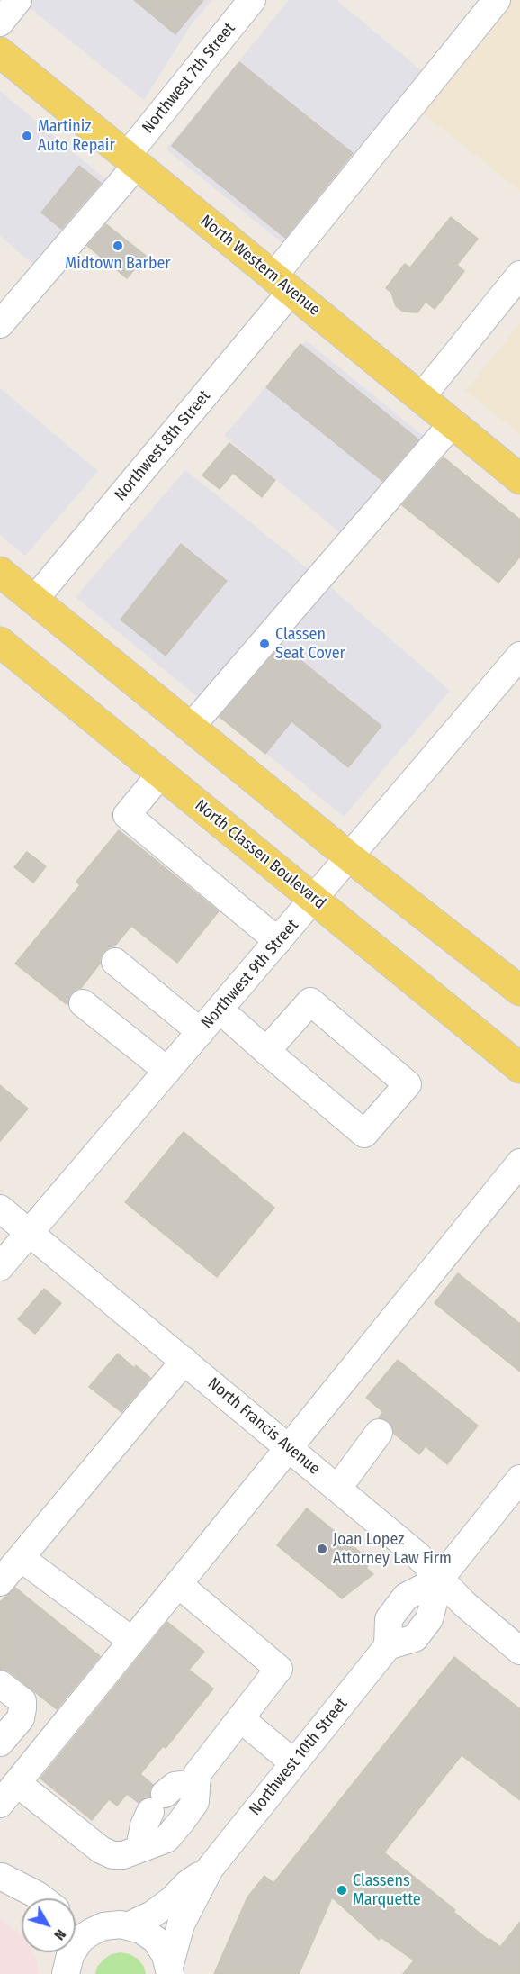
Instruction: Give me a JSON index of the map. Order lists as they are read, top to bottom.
{
  "streets": {
    "main road": ["North Western Avenue", "North Classen Boulevard"],
    "street": [
      "Northwest 7th Street",
      "Northwest 8th Street",
      "Northwest 9th Street",
      "North Francis Avenue",
      "Northwest 10th Street"
    ]
  },
  "crossings": [
    ["Northwest 7th Street", "North Western Avenue"],
    ["North Western Avenue", "Northwest 8th Street"],
    ["North Classen Boulevard", "Northwest 9th Street"],
    ["Northwest 9th Street", "North Francis Avenue"],
    ["North Francis Avenue", "Northwest 10th Street"]
  ],
  "places": [
    "Martiniz Auto Repair",
    "Midtown Barber",
    "Classen Seat Cover",
    "Joan Lopez Attorney Law Firm",
    "Classens Marquette"
  ],
  "north": "bottom right"
}
